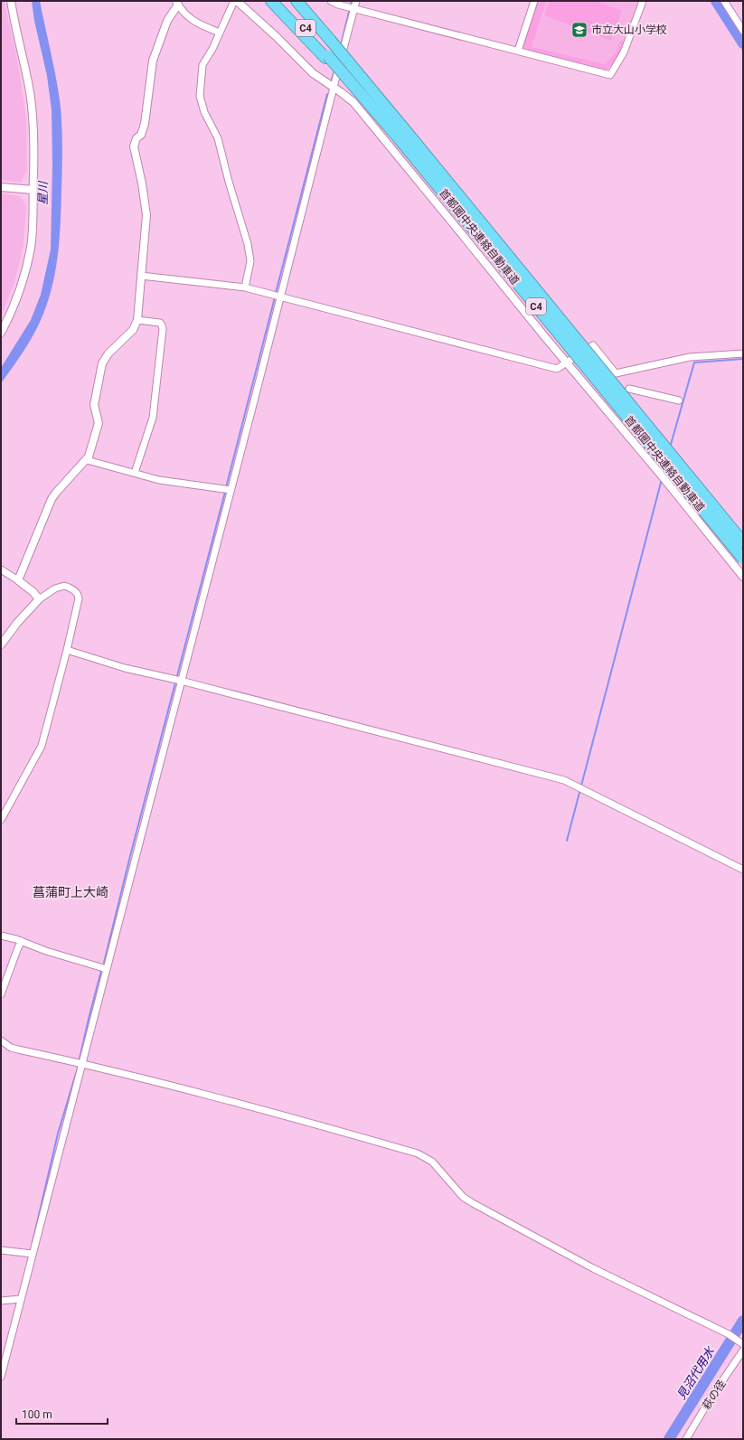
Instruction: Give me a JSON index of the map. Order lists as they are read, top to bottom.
{
  "streets": {
    "highway": ["C4", "首都圏中央連絡自動車道"],
    "street": ["萩の径"]
  },
  "districts": ["菖蒲町上大崎"],
  "water": ["星川", "見沼代用水"],
  "places": {
    "school or university": ["市立大山小学校"]
  },
  "scale_bar": "100 m"
}
